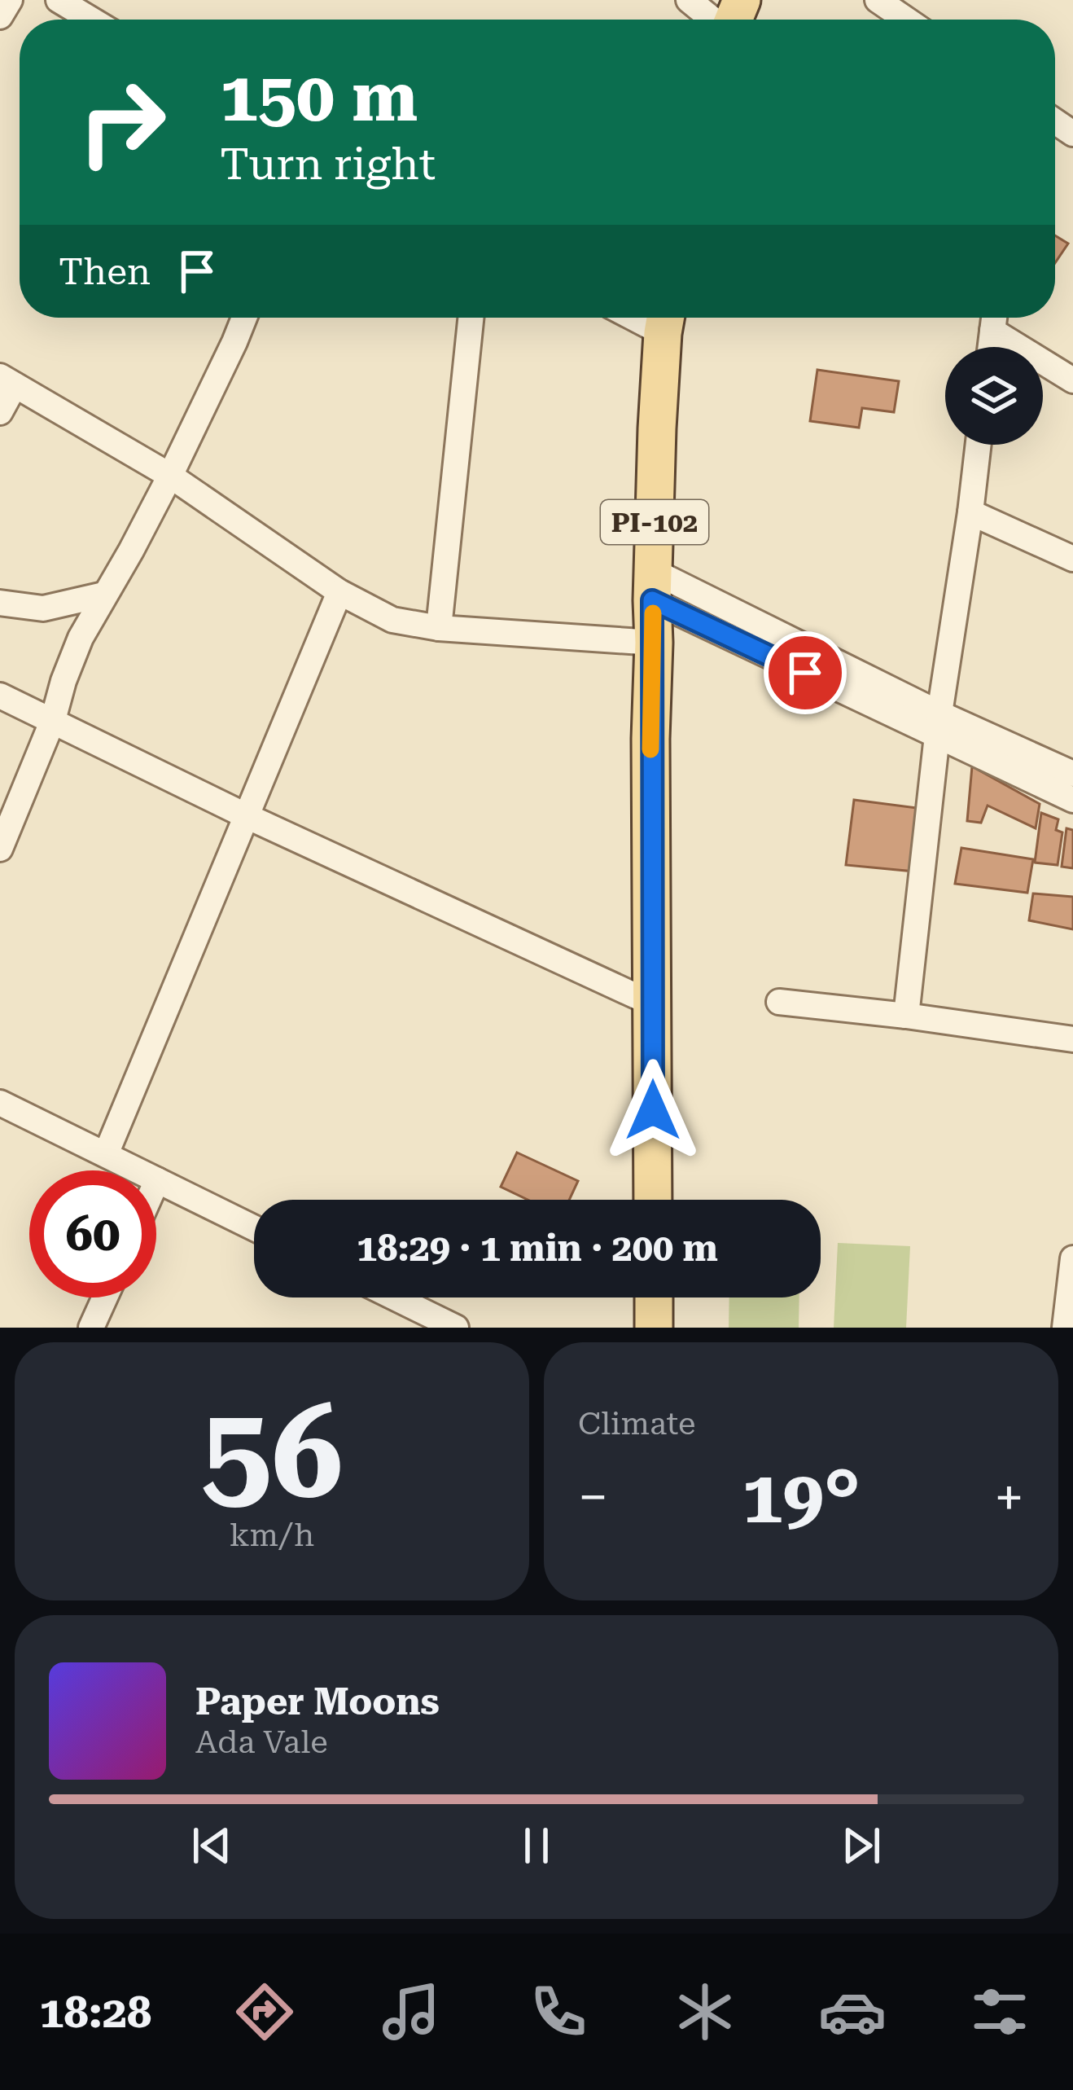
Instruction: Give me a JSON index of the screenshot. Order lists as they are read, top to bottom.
{
  "streets": {
    "main road": ["PI-102"]
  },
  "page": {
    "turn": ["150 m", "Turn right"],
    "then": "Then",
    "limit": "60",
    "trip": "18:29 · 1 min · 200 m",
    "tile": [
      ["56", "km/h"],
      "Climate"
    ],
    "heat": ["−", "19°", "+"],
    "song": ["Paper Moons", "Ada Vale"],
    "tabs": "18:28"
  }
}
